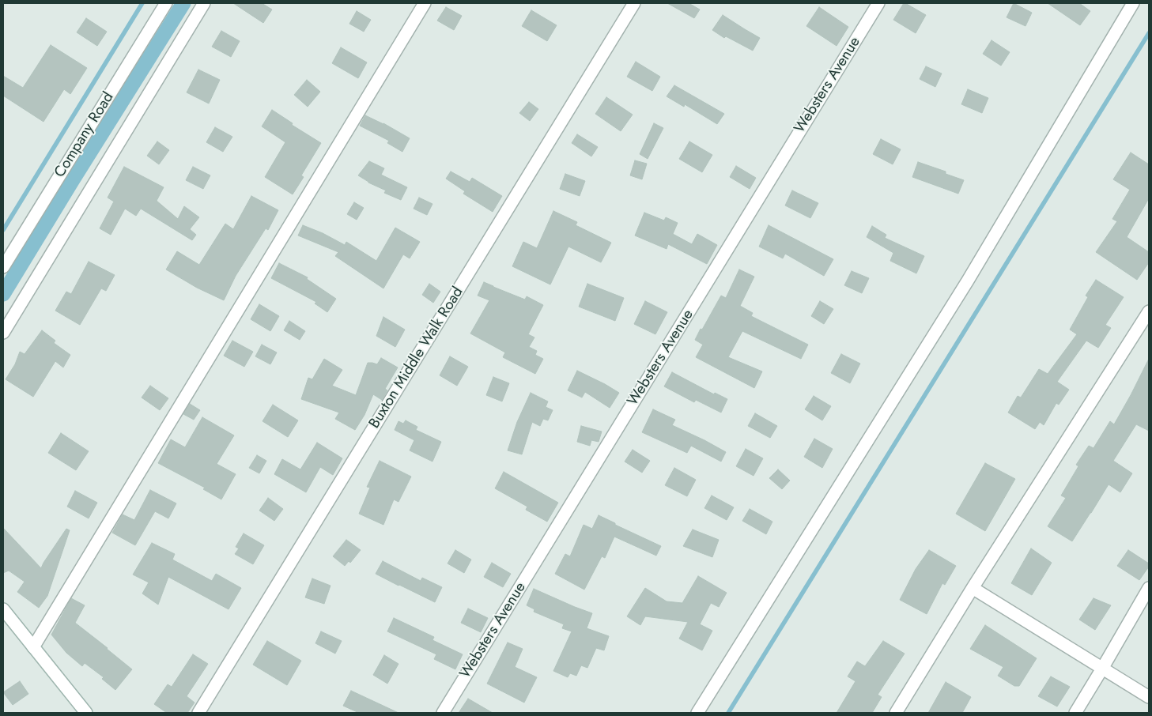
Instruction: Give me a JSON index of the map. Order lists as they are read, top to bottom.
{
  "streets": {
    "street": ["Websters Avenue", "Company Road", "Buxton Middle Walk Road"]
  }
}
